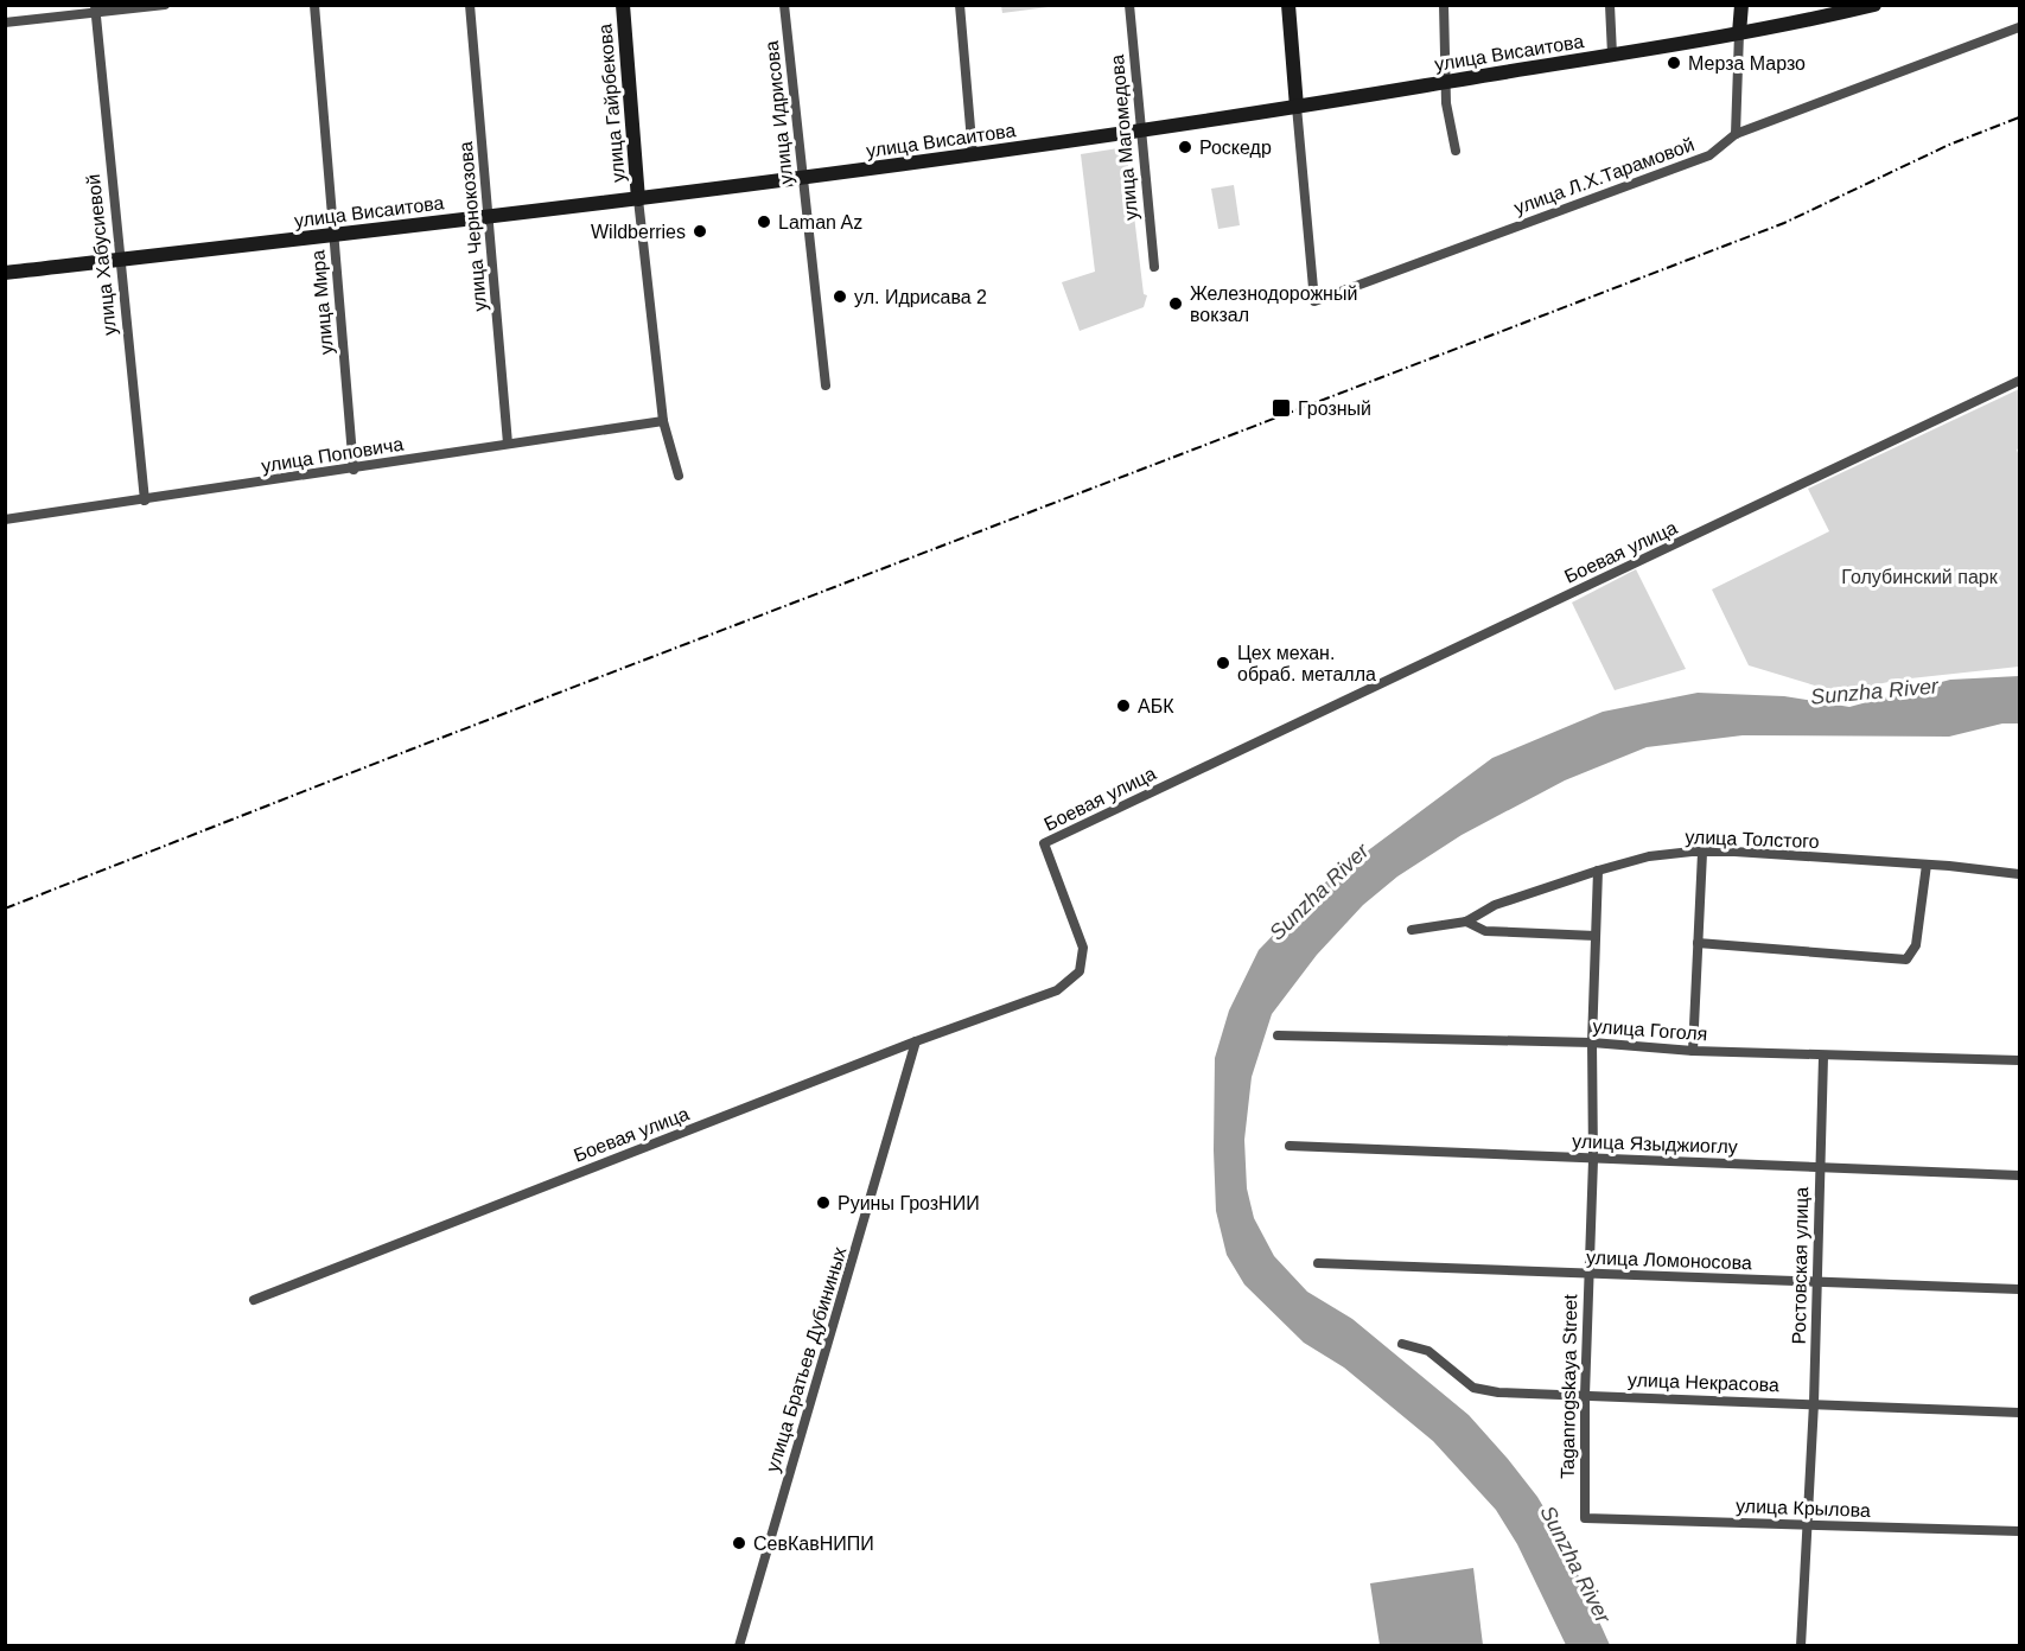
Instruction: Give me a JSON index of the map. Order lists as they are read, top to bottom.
{
  "streets": {
    "main road": ["улица Висаитова", "улица Гайрбекова"],
    "street": [
      "улица Идрисова",
      "улица Магомедова",
      "улица Л.Х.Тарамовой",
      "улица Чернокозова",
      "улица Хабусиевой",
      "улица Мира",
      "улица Поповича",
      "Боевая улица",
      "улица Толстого",
      "улица Гоголя",
      "улица Языджиоглу",
      "улица Ломоносова",
      "Ростовская улица",
      "улица Братьев Дубининых",
      "улица Некрасова",
      "Taganrogskaya Street",
      "улица Крылова"
    ]
  },
  "crossings": [
    ["улица Висаитова", "улица Гайрбекова"],
    ["улица Висаитова", "улица Идрисова"],
    ["улица Висаитова", "улица Магомедова"],
    ["улица Висаитова", "улица Л.Х.Тарамовой"],
    ["улица Висаитова", "улица Чернокозова"],
    ["улица Висаитова", "улица Хабусиевой"],
    ["улица Висаитова", "улица Мира"],
    ["улица Чернокозова", "улица Поповича"],
    ["улица Хабусиевой", "улица Поповича"],
    ["улица Мира", "улица Поповича"],
    ["Боевая улица", "улица Братьев Дубининых"],
    ["улица Толстого", "Taganrogskaya Street"],
    ["улица Гоголя", "Ростовская улица"],
    ["улица Гоголя", "Taganrogskaya Street"],
    ["улица Языджиоглу", "Ростовская улица"],
    ["улица Языджиоглу", "Taganrogskaya Street"],
    ["улица Ломоносова", "Ростовская улица"],
    ["улица Ломоносова", "Taganrogskaya Street"],
    ["Ростовская улица", "улица Некрасова"],
    ["Ростовская улица", "улица Крылова"],
    ["улица Некрасова", "Taganrogskaya Street"],
    ["Taganrogskaya Street", "улица Крылова"]
  ],
  "water": ["Sunzha River"],
  "parks": ["Голубинский парк"],
  "places": {
    "other": [
      "Мерза Марзо",
      "Роскедр",
      "Laman Az",
      "Wildberries",
      "ул. Идрисава 2",
      "Железнодорожный вокзал",
      "Цех механ. обраб. металла",
      "АБК",
      "Руины ГрозНИИ",
      "СевКавНИПИ"
    ],
    "transit": ["Грозный"]
  }
}
